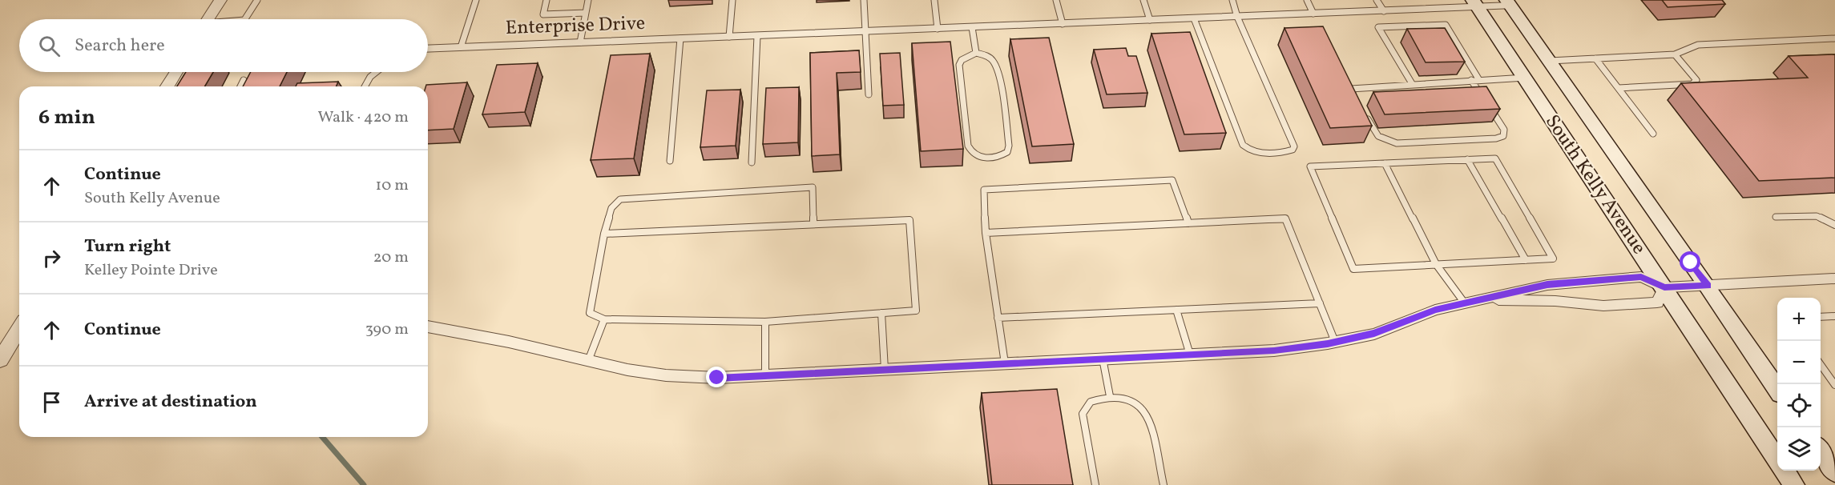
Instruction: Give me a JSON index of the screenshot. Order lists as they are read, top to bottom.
{
  "streets": {
    "main road": ["South Kelly Avenue"],
    "street": ["Enterprise Drive"]
  },
  "crossings": [
    ["Enterprise Drive", "South Kelly Avenue"]
  ],
  "page": {
    "search": "Search here",
    "heading": ["6 min", "Walk · 420 m"],
    "list": [
      ["Continue", "South Kelly Avenue", "10 m"],
      ["Turn right", "Kelley Pointe Drive", "20 m"],
      ["Continue", "390 m"],
      "Arrive at destination"
    ],
    "map_buttons": ["+", "−"]
  }
}
